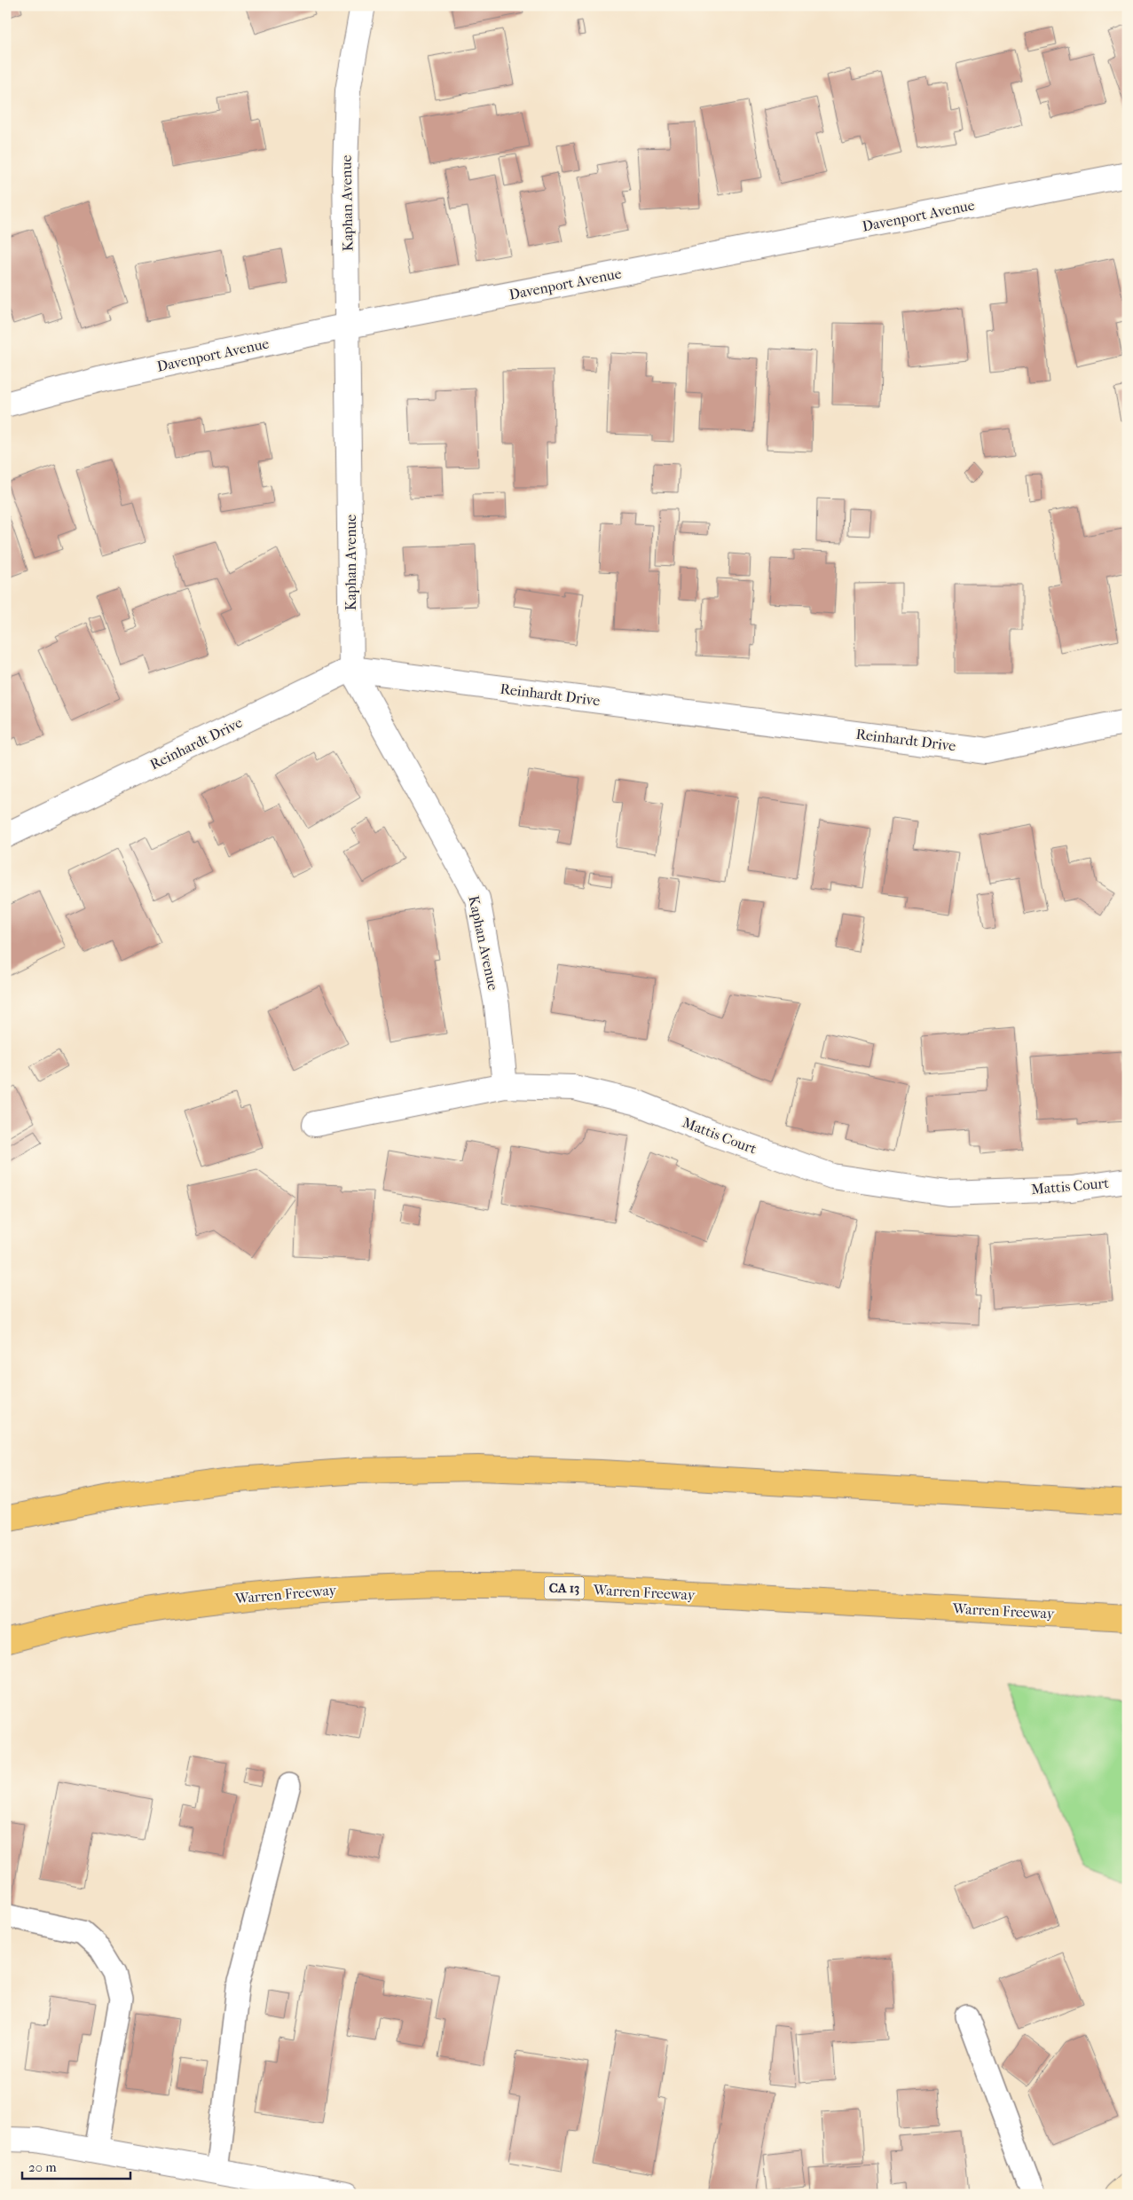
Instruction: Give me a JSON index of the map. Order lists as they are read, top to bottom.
{
  "streets": {
    "highway": ["CA 13", "Warren Freeway"],
    "street": [
      "Kaphan Avenue",
      "Davenport Avenue",
      "Reinhardt Drive",
      "Mattis Court"
    ]
  },
  "crossings": [
    ["Kaphan Avenue", "Davenport Avenue"],
    ["Kaphan Avenue", "Reinhardt Drive"],
    ["Kaphan Avenue", "Mattis Court"]
  ],
  "scale_bar": "20 m"
}
